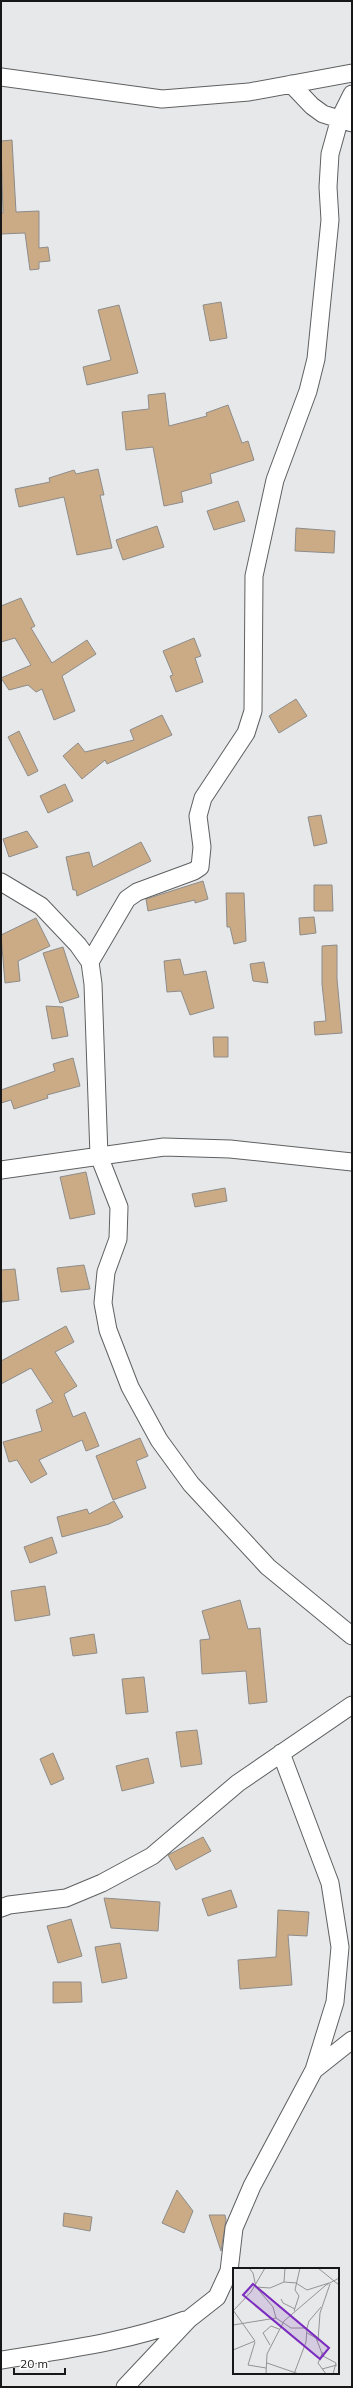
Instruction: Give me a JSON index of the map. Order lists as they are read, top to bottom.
{
  "scale_bar": "20 m"
}
